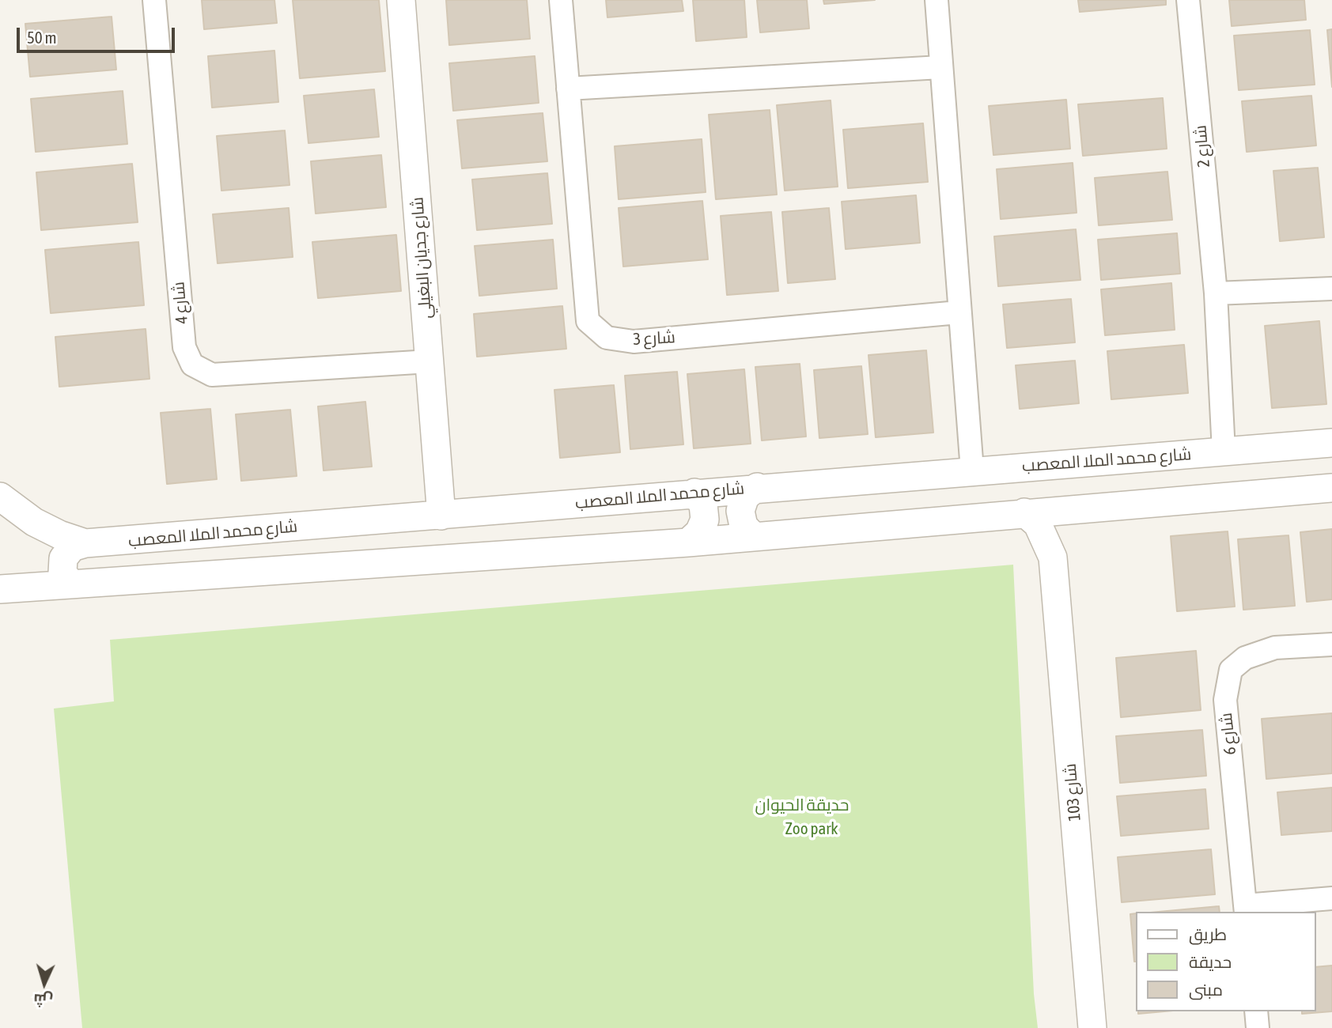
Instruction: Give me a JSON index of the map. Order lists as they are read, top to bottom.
{
  "streets": {
    "street": [
      "شارع 2",
      "شارع جديان البغيلي",
      "شارع 4",
      "شارع 3",
      "شارع محمد الملا المعصب",
      "شارع 6",
      "شارع 103"
    ]
  },
  "crossings": [
    ["شارع 2", "شارع محمد الملا المعصب"],
    ["شارع جديان البغيلي", "شارع 4"],
    ["شارع جديان البغيلي", "شارع محمد الملا المعصب"]
  ],
  "parks": ["حديقة الحيوان", "Zoo park"],
  "legend": ["طريق", "حديقة", "مبنى"],
  "scale_bar": "50 m",
  "north": "bottom"
}
